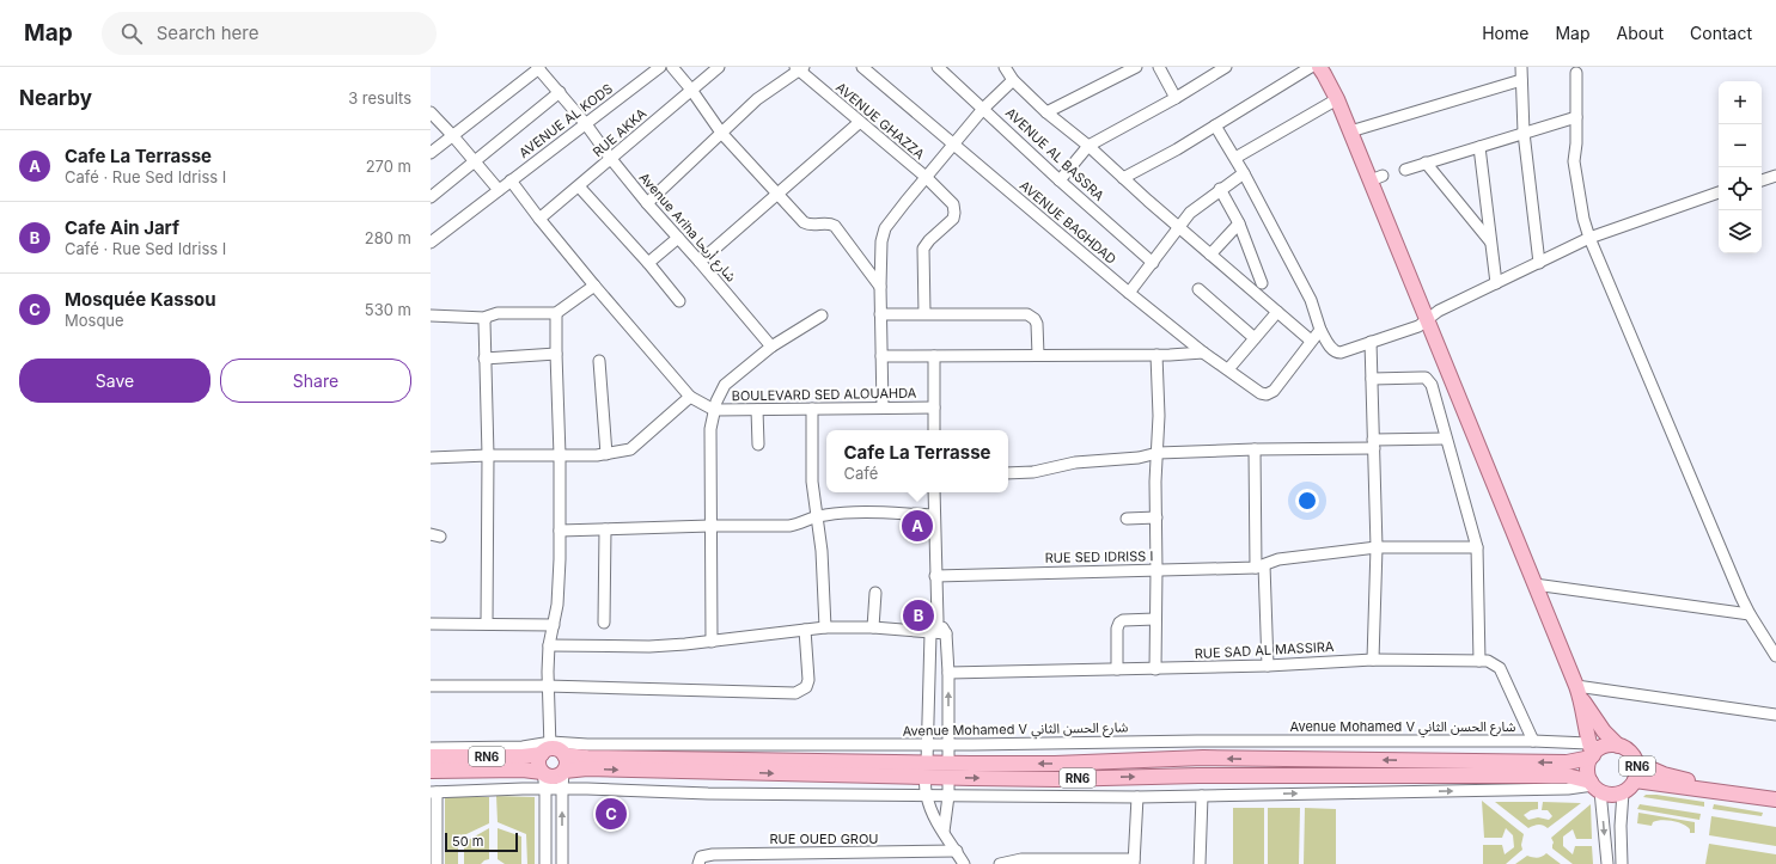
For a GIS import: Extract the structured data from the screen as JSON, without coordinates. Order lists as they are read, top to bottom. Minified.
{"streets":{"main road":["RN6"],"street":["AVENUE AL KODS","AVENUE GHAZZA","RUE AKKA","AVENUE AL BASSRA","AVENUE BAGHDAD","Avenue Ariha شارع أريحا","BOULEVARD SED ALOUAHDA","RUE SED IDRISS I","RUE SAD AL MASSIRA","Avenue Mohamed V شارع الحسن الثاني","RUE OUED GROU"]},"crossings":[["AVENUE AL KODS","Avenue Ariha شارع أريحا"],["RUE AKKA","Avenue Ariha شارع أريحا"],["Avenue Mohamed V شارع الحسن الثاني","RN6"]],"scale_bar":"50 m","page":{"header":"Map","search":"Search here","nav":["Home","Map","About","Contact"],"heading":["Nearby","3 results"],"map_buttons":["+","−"],"list":[{"mark":"A","name":"Cafe La Terrasse","note":"Café · Rue Sed Idriss I","value":"270 m"},{"mark":"B","name":"Cafe Ain Jarf","note":"Café · Rue Sed Idriss I","value":"280 m"},{"mark":"C","name":"Mosquée Kassou","note":"Mosque","value":"530 m"}],"buttons":["Save","Share"],"popup":["Cafe La Terrasse","Café"],"pins":["A","B","C"],"scale":"50 m"}}
